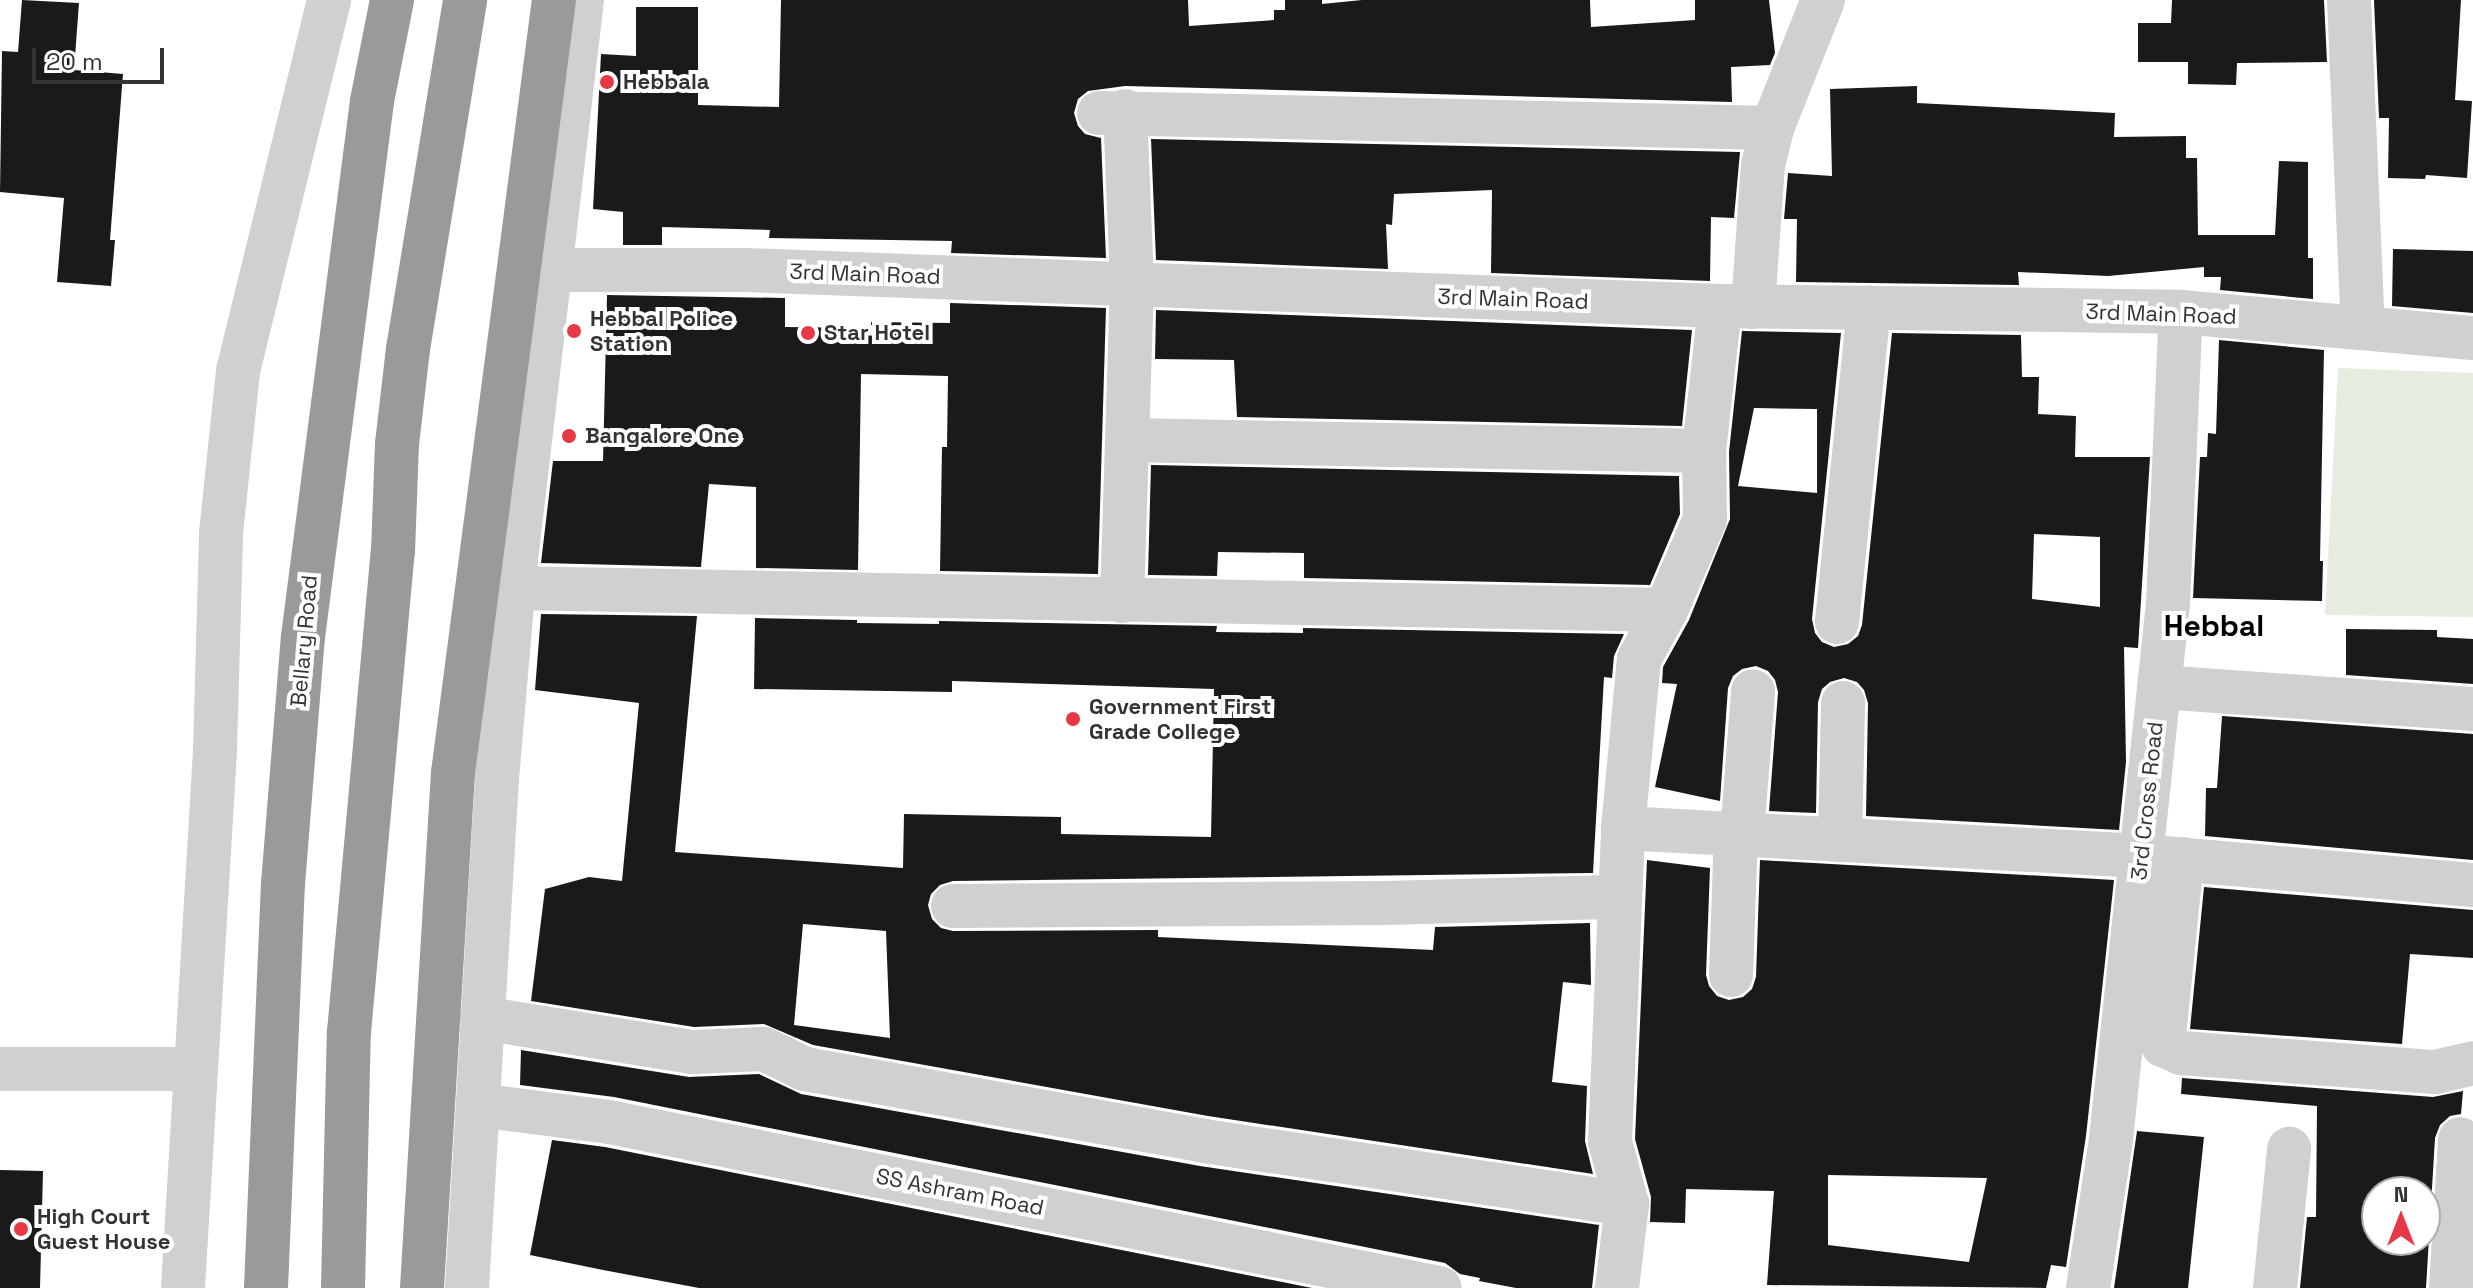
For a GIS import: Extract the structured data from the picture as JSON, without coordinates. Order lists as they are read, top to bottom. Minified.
{"streets":{"highway":["Bellary Road"],"street":["3rd Main Road","3rd Cross Road","SS Ashram Road"]},"crossings":[["3rd Main Road","3rd Cross Road"]],"districts":["Hebbal"],"places":["Hebbala","Hebbal Police Station","Star Hotel","Bangalore One","Government First Grade College","High Court Guest House"],"scale_bar":"20 m","north":"top"}
